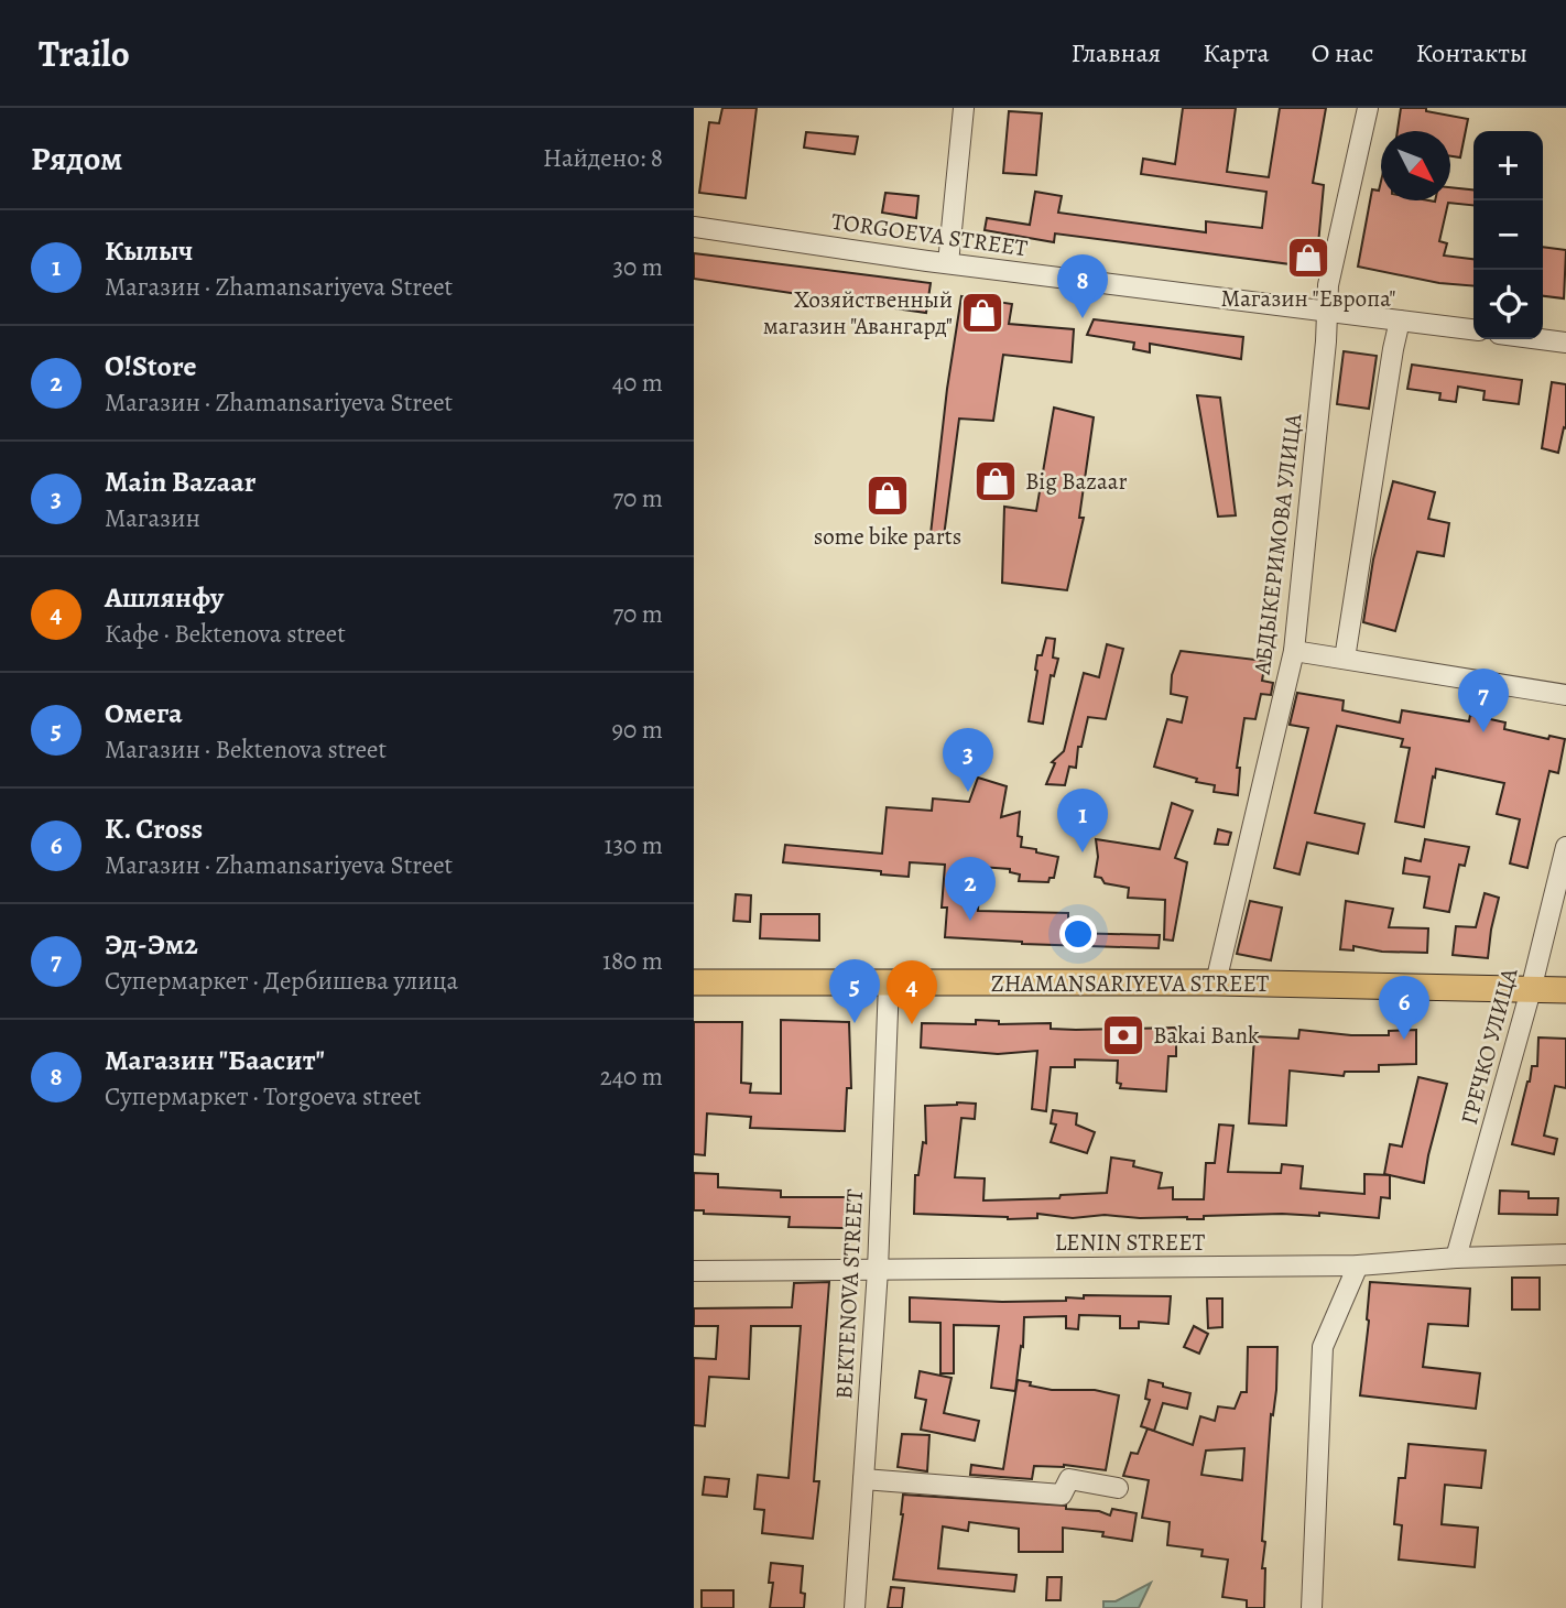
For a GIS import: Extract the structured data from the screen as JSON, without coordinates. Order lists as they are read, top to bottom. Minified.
{"streets":{"main road":["ZHAMANSARIYEVA STREET"],"street":["TORGOEVA STREET","АБДЫКЕРИМОВА УЛИЦА","ГРЕЧКО УЛИЦА","LENIN STREET","BEKTENOVA STREET"]},"crossings":[["TORGOEVA STREET","АБДЫКЕРИМОВА УЛИЦА"],["АБДЫКЕРИМОВА УЛИЦА","ZHAMANSARIYEVA STREET"],["ZHAMANSARIYEVA STREET","ГРЕЧКО УЛИЦА"],["ZHAMANSARIYEVA STREET","BEKTENOVA STREET"],["ГРЕЧКО УЛИЦА","LENIN STREET"],["LENIN STREET","BEKTENOVA STREET"]],"places":{"shop":["Магазин \"Европа\"","Хозяйственный магазин \"Авангард\"","Big Bazaar","some bike parts"],"bank":["Bakai Bank"]},"north":"bottom right","page":{"header":"Trailo","nav":["Главная","Карта","О нас","Контакты"],"heading":["Рядом","Найдено: 8"],"map_buttons":["+","−"],"list":[{"mark":"1","name":"Кылыч","note":"Магазин · Zhamansariyeva Street","value":"30 m"},{"mark":"2","name":"O!Store","note":"Магазин · Zhamansariyeva Street","value":"40 m"},{"mark":"3","name":"Main Bazaar","note":"Магазин","value":"70 m"},{"mark":"4","name":"Ашлянфу","note":"Кафе · Bektenova street","value":"70 m"},{"mark":"5","name":"Омега","note":"Магазин · Bektenova street","value":"90 m"},{"mark":"6","name":"K. Cross","note":"Магазин · Zhamansariyeva Street","value":"130 m"},{"mark":"7","name":"Эд-Эм2","note":"Супермаркет · Дербишева улица","value":"180 m"},{"mark":"8","name":"Магазин \"Баасит\"","note":"Супермаркет · Torgoeva street","value":"240 m"}],"pins":["8","7","3","1","2","5","4","6"]}}
